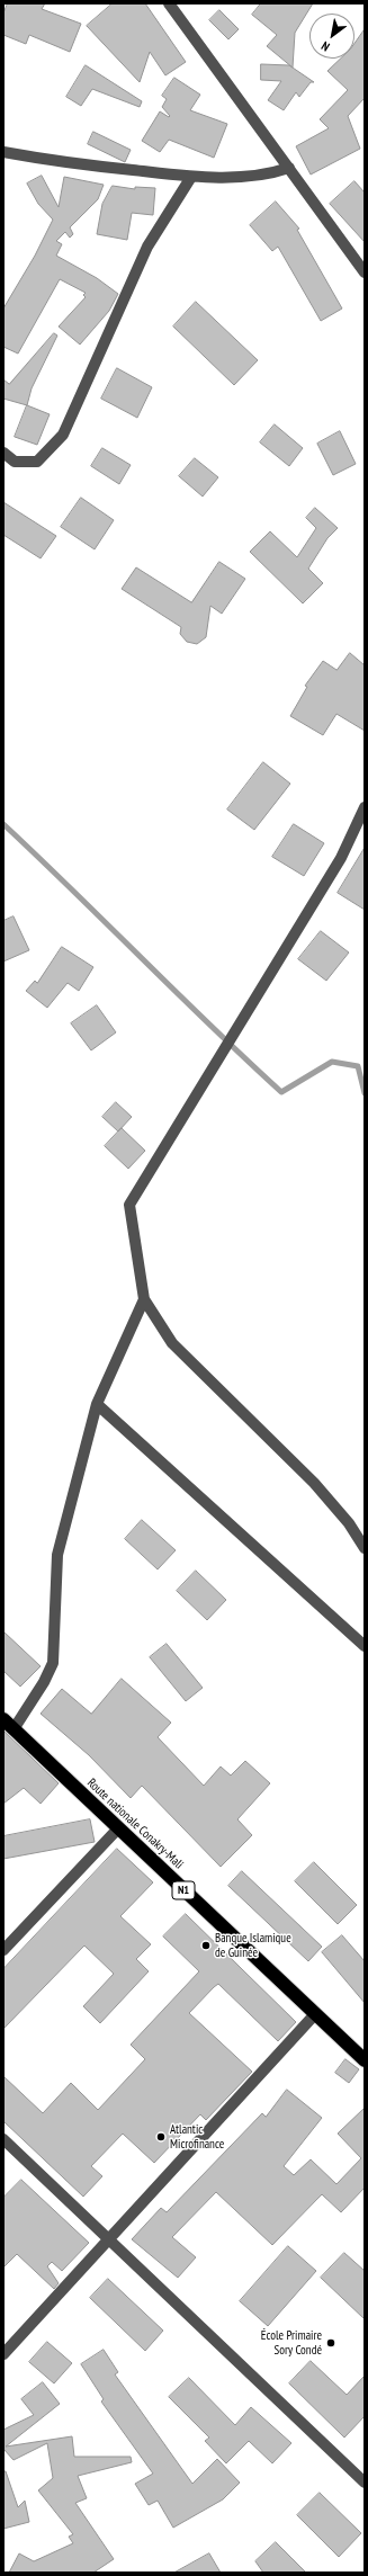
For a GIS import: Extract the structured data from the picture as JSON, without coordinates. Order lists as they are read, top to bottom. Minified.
{"streets":{"highway":["Route nationale Conakry-Mali","N1"]},"places":["Banque Islamique de Guinée","Atlantic Microfinance","École Primaire Sory Condé"],"north":"bottom left"}
